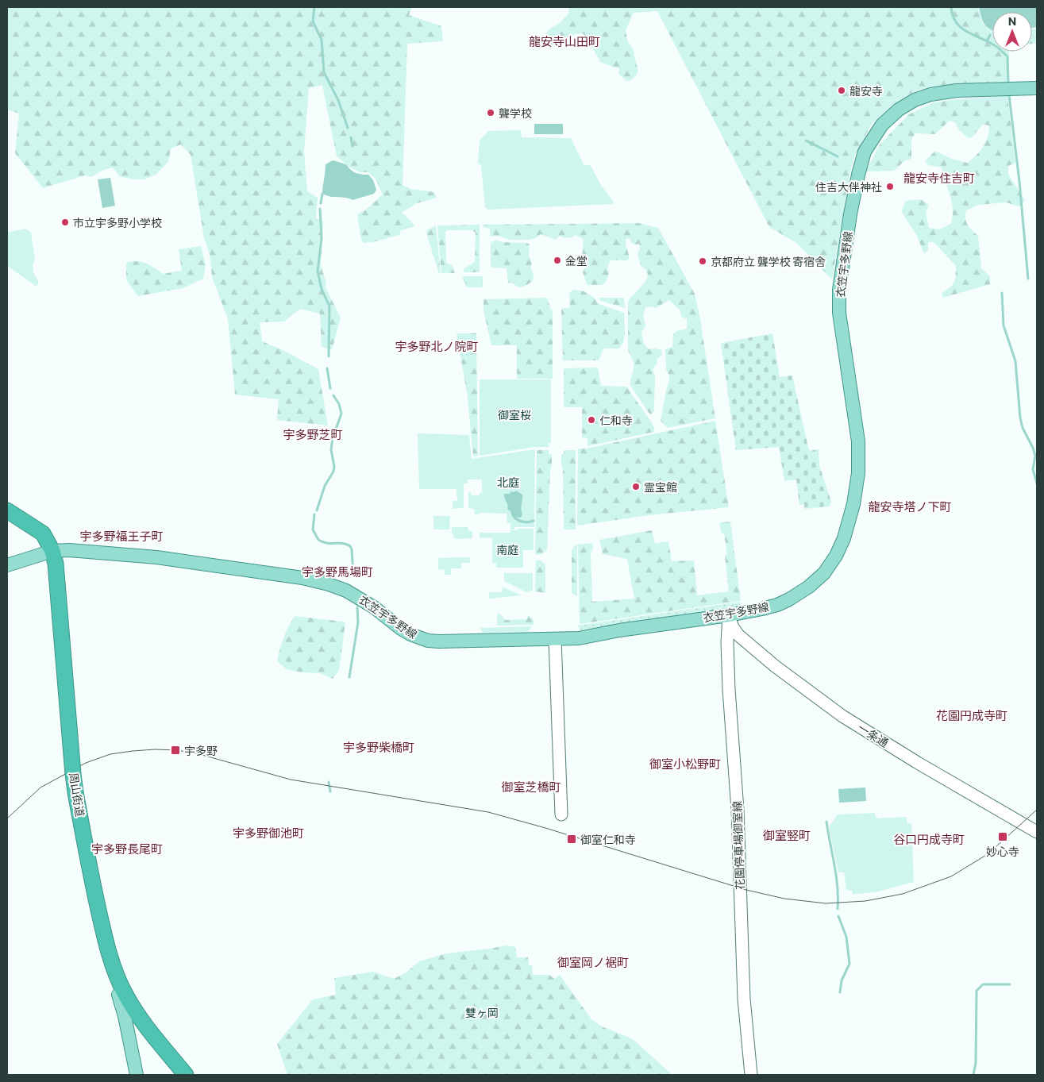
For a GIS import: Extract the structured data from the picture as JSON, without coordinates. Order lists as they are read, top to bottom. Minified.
{"streets":{"highway":["周山街道"],"main road":["衣笠宇多野線","一条通","花園停車場御室線"]},"crossings":[["衣笠宇多野線","一条通"],["衣笠宇多野線","周山街道"],["衣笠宇多野線","花園停車場御室線"],["一条通","花園停車場御室線"]],"districts":["龍安寺山田町","龍安寺住吉町","宇多野北ノ院町","宇多野芝町","龍安寺塔ノ下町","宇多野福王子町","宇多野馬場町","花園円成寺町","宇多野柴橋町","御室小松野町","御室芝橋町","宇多野御池町","御室竪町","谷口円成寺町","宇多野長尾町","御室岡ノ裾町"],"parks":["御室桜","北庭","南庭","雙ヶ岡"],"places":{"other":["龍安寺","聾学校","住吉大伴神社","市立宇多野小学校","金堂","京都府立 聾学校 寄宿舎","仁和寺","霊宝館"],"transit":["宇多野","妙心寺","御室仁和寺"]},"north":"top"}
